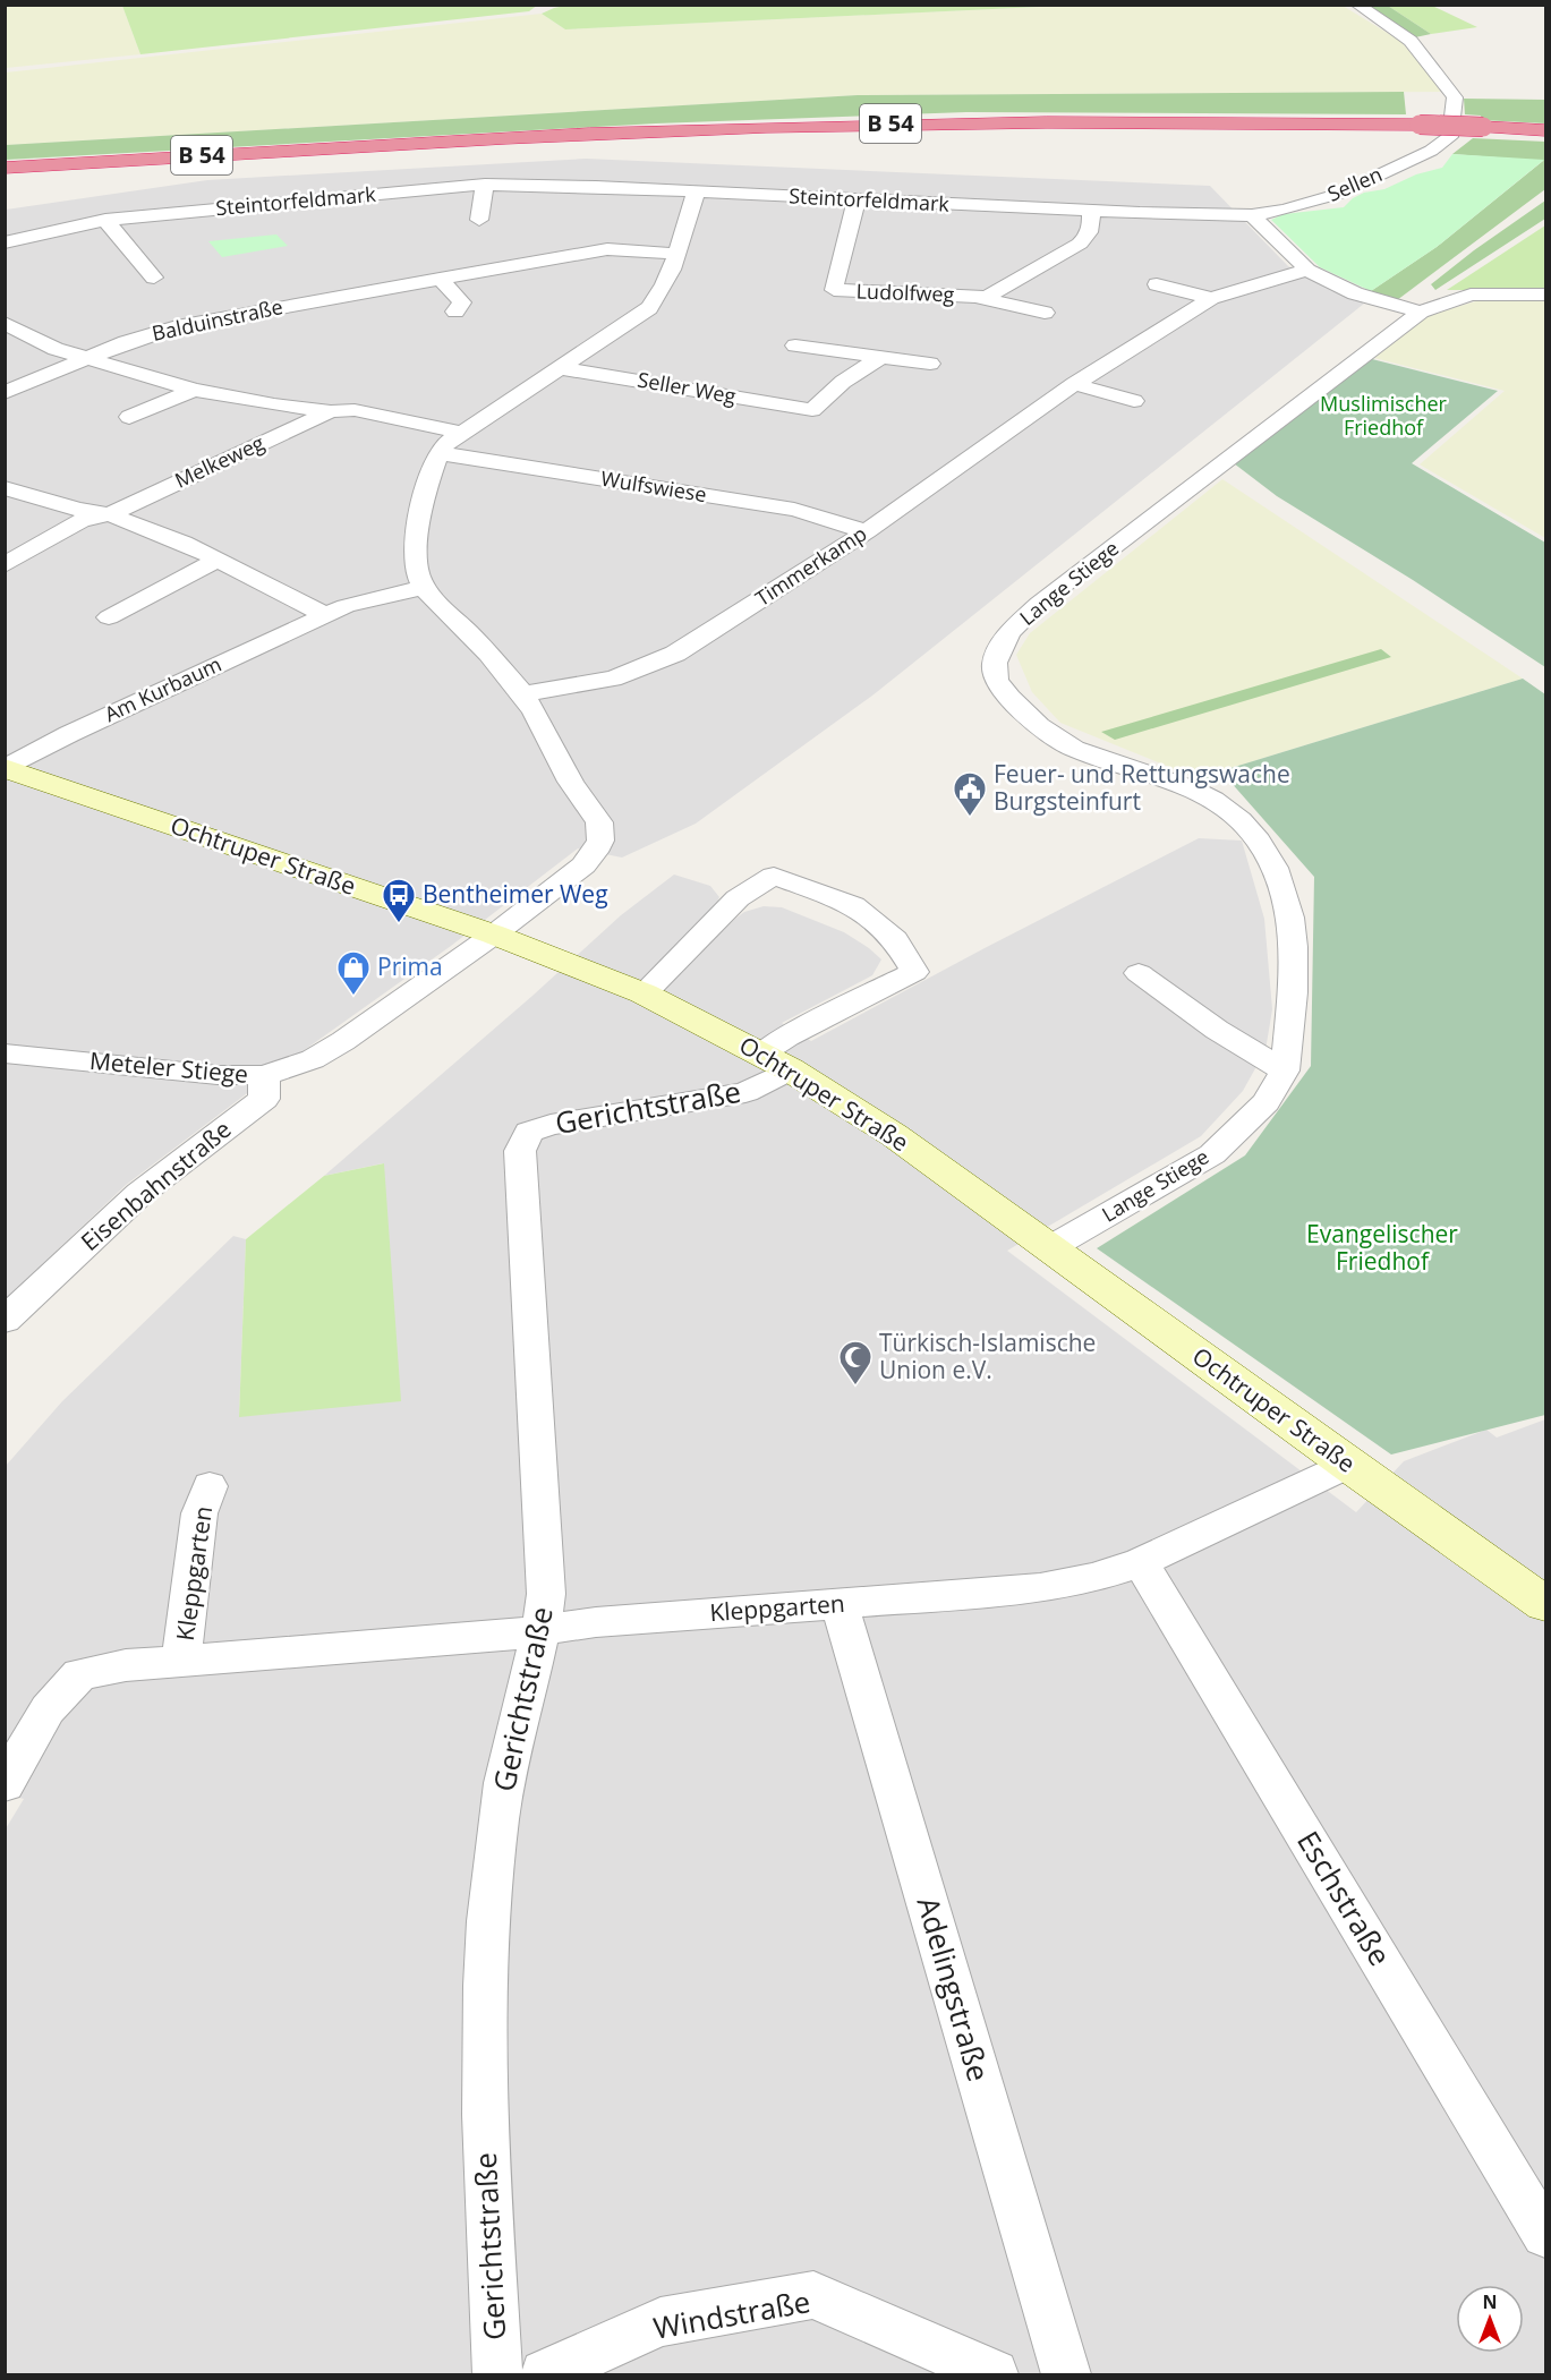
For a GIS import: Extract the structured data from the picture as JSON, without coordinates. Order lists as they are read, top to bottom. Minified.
{"streets":{"highway":["B 54"],"main road":["Ochtruper Straße"],"street":["Sellen","Steintorfeldmark","Ludolfweg","Balduinstraße","Seller Weg","Melkeweg","Wulfswiese","Timmerkamp","Lange Stiege","Am Kurbaum","Meteler Stiege","Gerichtstraße","Eisenbahnstraße","Kleppgarten","Eschstraße","Adelingstraße","Windstraße"]},"crossings":[["Sellen","Steintorfeldmark"],["Steintorfeldmark","Ludolfweg"],["Wulfswiese","Timmerkamp"],["Lange Stiege","Ochtruper Straße"],["Am Kurbaum","Ochtruper Straße"],["Ochtruper Straße","Meteler Stiege"],["Ochtruper Straße","Gerichtstraße"],["Ochtruper Straße","Kleppgarten"],["Meteler Stiege","Eisenbahnstraße"],["Gerichtstraße","Kleppgarten"],["Kleppgarten","Eschstraße"],["Kleppgarten","Adelingstraße"]],"parks":["Muslimischer Friedhof","Evangelischer Friedhof"],"places":{"public building":["Feuer- und Rettungswache Burgsteinfurt"],"bus stop":["Bentheimer Weg"],"shop":["Prima"],"mosque":["Türkisch-Islamische Union e.V."]},"north":"top"}
